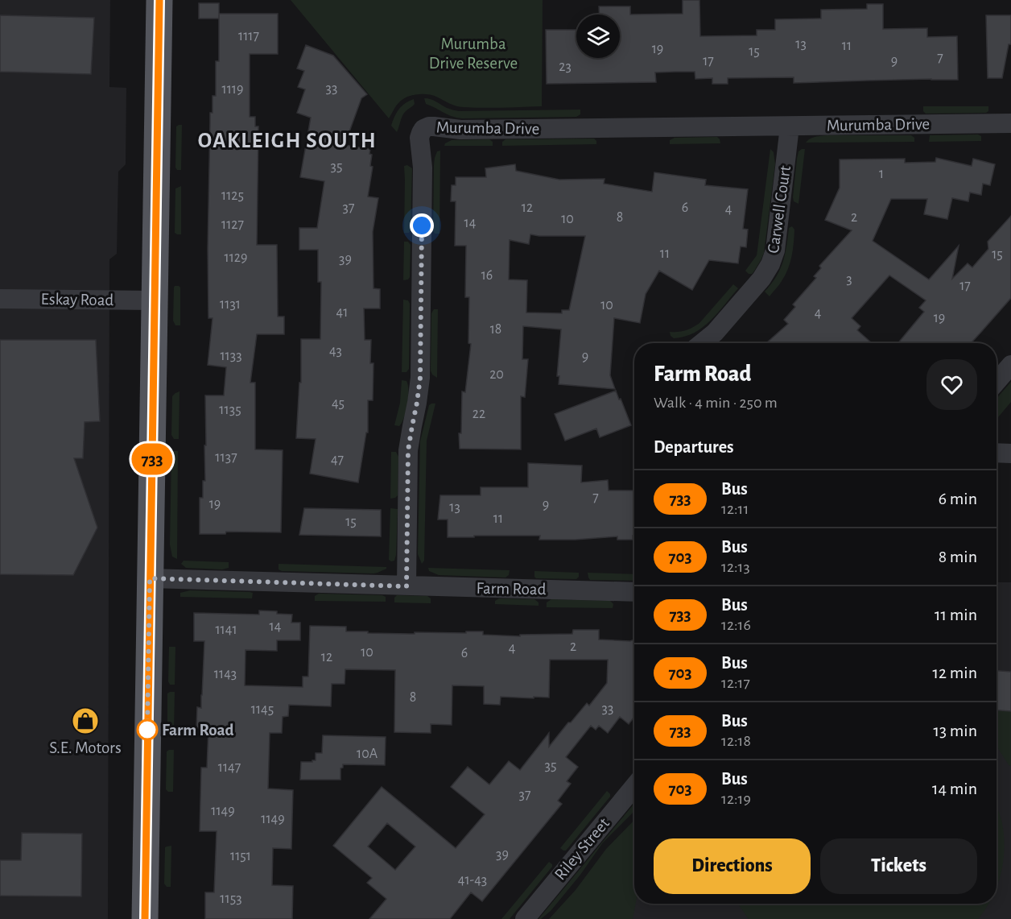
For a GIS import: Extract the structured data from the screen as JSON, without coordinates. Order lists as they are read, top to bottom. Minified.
{"streets":{"street":["Murumba Drive","Carwell Court","Eskay Road","Farm Road","Riley Street"]},"crossings":[["Murumba Drive","Carwell Court"],["Murumba Drive","Farm Road"]],"districts":["OAKLEIGH SOUTH"],"parks":["Murumba Drive Reserve"],"places":{"shop":["S.E. Motors"],"other":["Farm Road"]},"lines":["bus line 733"],"house_numbers":["1117","13","11","19","15","7","17","9","23","33","1119","35","1","1125","37","12","6","4","8","2","10","14","1127","11","15","1129","39","16","3","17","1131","10","41","4","19","18","43","1133","9","20","45","1135","22","1137","47","7","19","9","13","11","15","14","1141","2","4","10","6","12","1143","8","33","1145","10A","35","1147","37","1149","1149","39","1151","41-43","1153"],"page":{"on_map":"733","heading":[["Farm Road","Walk · 4 min · 250 m"],"Departures"],"list":[{"mark":"733","name":"Bus","note":"12:11","value":"6 min"},{"mark":"703","name":"Bus","note":"12:13","value":"8 min"},{"mark":"733","name":"Bus","note":"12:16","value":"11 min"},{"mark":"703","name":"Bus","note":"12:17","value":"12 min"},{"mark":"733","name":"Bus","note":"12:18","value":"13 min"},{"mark":"703","name":"Bus","note":"12:19","value":"14 min"}],"buttons":["Directions","Tickets"]}}
